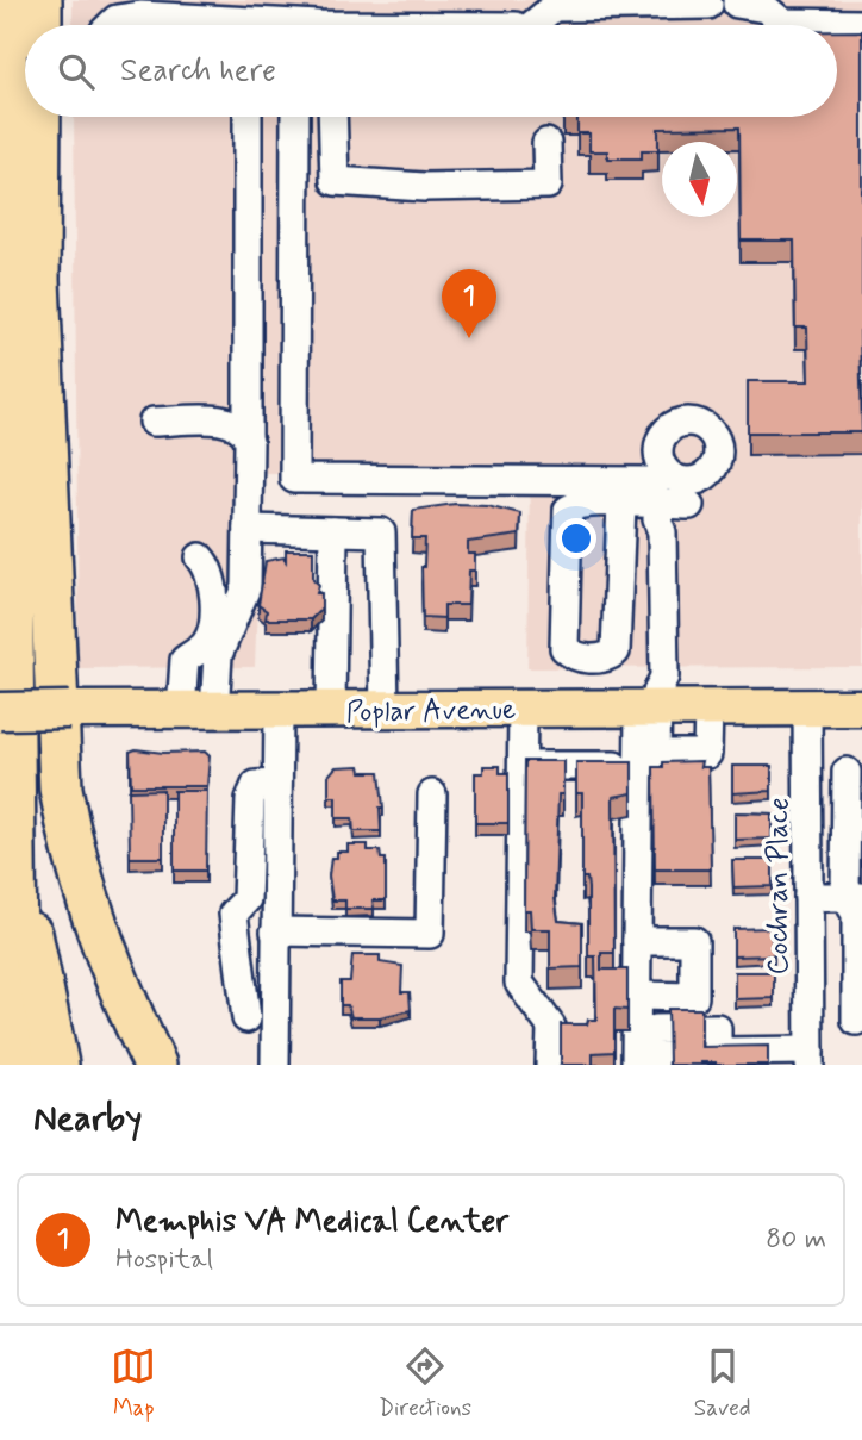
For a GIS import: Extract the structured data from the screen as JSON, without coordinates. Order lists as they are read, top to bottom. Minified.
{"streets":{"main road":["Poplar Avenue"],"street":["Cochran Place"]},"crossings":[["Poplar Avenue","Cochran Place"]],"north":"bottom","page":{"search":"Search here","pins":"1","heading":"Nearby","list":[{"mark":"1","name":"Memphis VA Medical Center","note":"Hospital","value":"80 m"}],"nav":["Map","Directions","Saved"]}}
